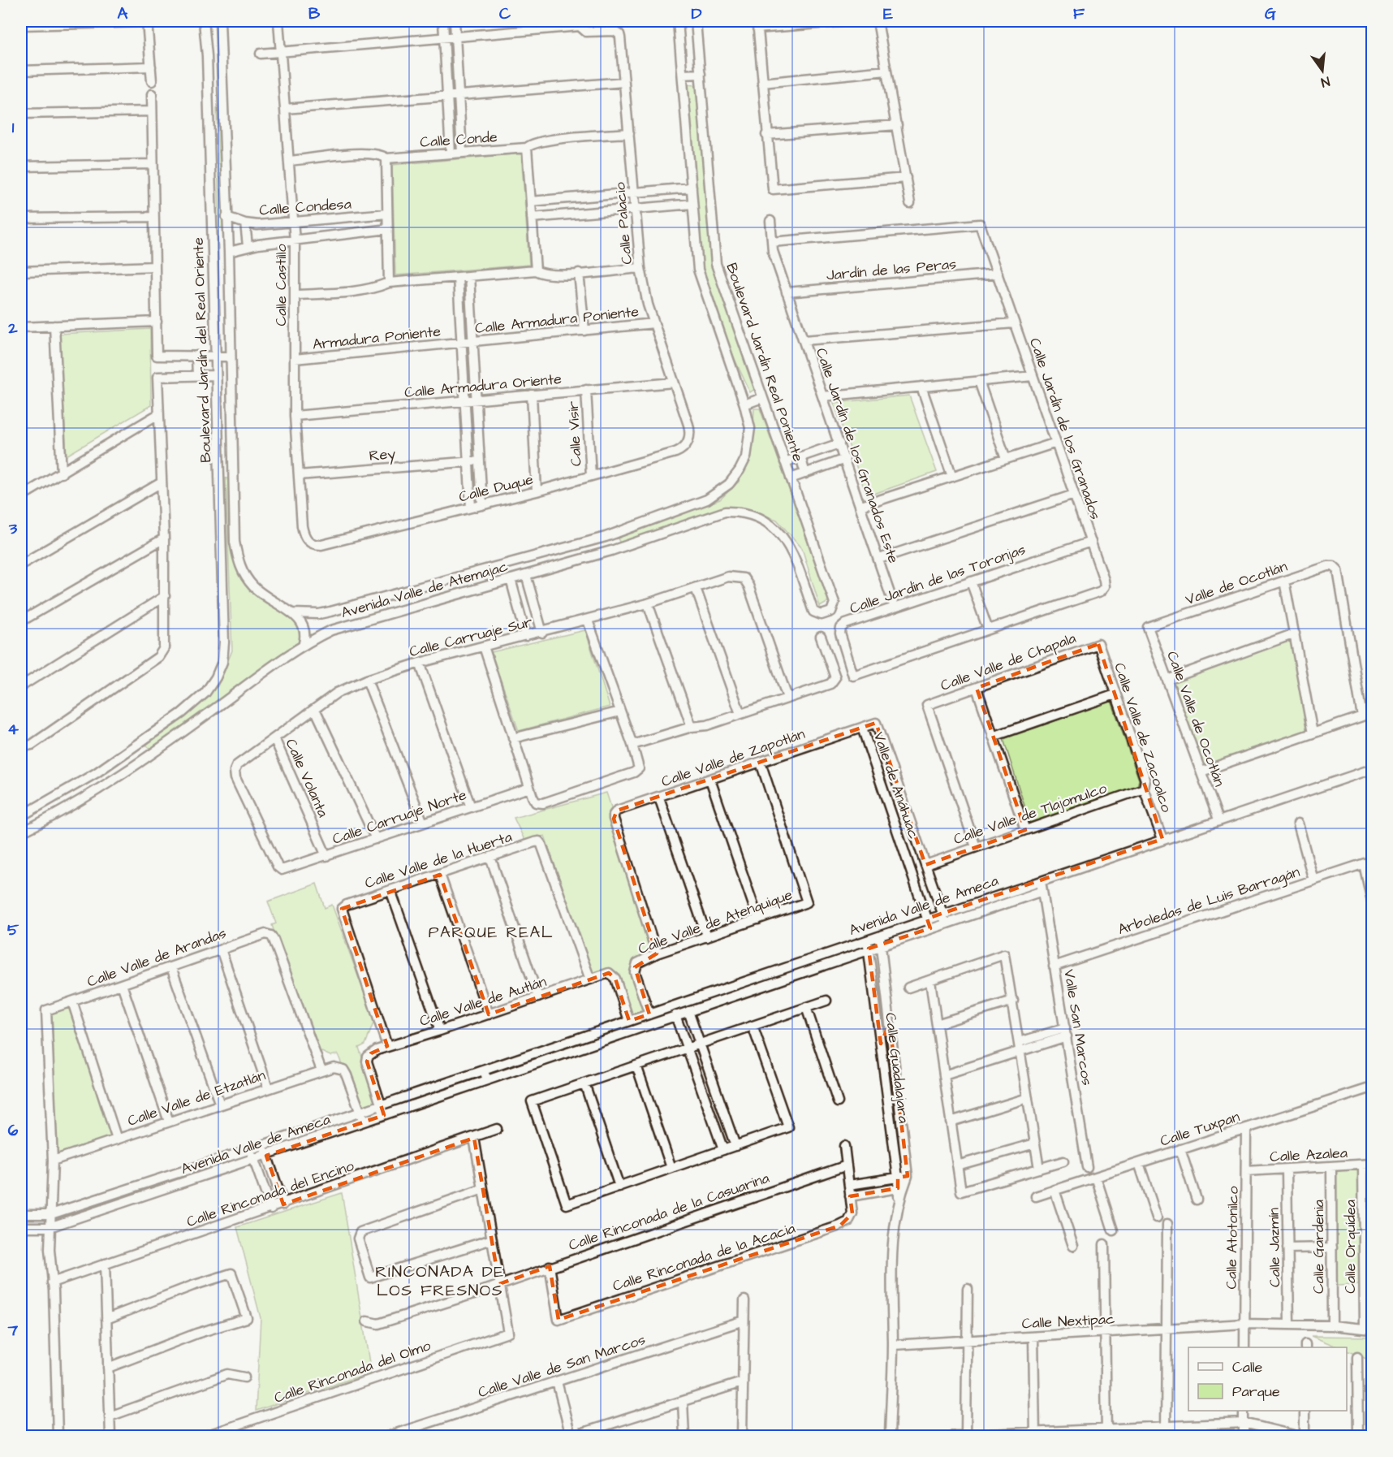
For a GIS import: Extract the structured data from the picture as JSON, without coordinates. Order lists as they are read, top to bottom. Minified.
{"streets":{"street":["Calle Conde","Calle Condesa","Calle Palacio","Jardín de las Peras","Calle Castillo","Calle Armadura Poniente","Armadura Poniente","Boulevard Jardín del Real Oriente","Boulevard Jardín Real Poniente","Calle Armadura Oriente","Calle Jardín de los Granados","Calle Visir","Rey","Calle Jardín de los Granados Este","Calle Duque","Calle Jardín de las Toronjas","Valle de Ocotlán","Avenida Valle de Atemajac","Calle Carruaje Sur","Calle Valle de Chapala","Calle Valle de Ocotlán","Calle Valle de Zacoalco","Calle Valle de Zapotlán","Calle Volanta","Valle de Anáhuac","Calle Valle de Tlajomulco","Calle Carruaje Norte","Calle Valle de la Huerta","Arboledas de Luis Barragán","Avenida Valle de Ameca","Calle Valle de Atenquique","Calle Valle de Arandas","Calle Valle de Autlán","Valle San Marcos","Calle Guadalajara","Calle Valle de Etzatlán","Calle Tuxpan","Calle Azalea","Calle Rinconada del Encino","Calle Rinconada de la Casuarina","Calle Atotonilco","Calle Gardenia","Calle Orquídea","Calle Jazmín","Calle Rinconada de la Acacia","Calle Nextipac","Calle Valle de San Marcos","Calle Rinconada del Olmo"]},"crossings":[["Calle Conde","Calle Palacio"],["Calle Conde","Calle Castillo"],["Calle Condesa","Calle Castillo"],["Calle Condesa","Boulevard Jardín del Real Oriente"],["Calle Palacio","Calle Armadura Poniente"],["Calle Palacio","Calle Armadura Oriente"],["Calle Palacio","Calle Duque"],["Jardín de las Peras","Calle Jardín de los Granados"],["Jardín de las Peras","Calle Jardín de los Granados Este"],["Calle Castillo","Armadura Poniente"],["Calle Castillo","Calle Armadura Oriente"],["Calle Castillo","Rey"],["Calle Castillo","Calle Duque"],["Calle Armadura Poniente","Armadura Poniente"],["Boulevard Jardín del Real Oriente","Avenida Valle de Atemajac"],["Boulevard Jardín Real Poniente","Avenida Valle de Atemajac"],["Calle Armadura Oriente","Calle Visir"],["Calle Jardín de los Granados","Calle Jardín de los Granados Este"],["Calle Jardín de los Granados","Calle Jardín de las Toronjas"],["Calle Visir","Calle Duque"],["Calle Jardín de los Granados Este","Calle Jardín de las Toronjas"],["Valle de Ocotlán","Calle Valle de Ocotlán"],["Calle Carruaje Sur","Calle Volanta"],["Calle Carruaje Sur","Calle Carruaje Norte"],["Calle Valle de Chapala","Calle Valle de Zacoalco"],["Calle Valle de Chapala","Calle Valle de Tlajomulco"],["Calle Valle de Ocotlán","Avenida Valle de Ameca"],["Calle Valle de Zacoalco","Calle Valle de Tlajomulco"],["Calle Valle de Zacoalco","Avenida Valle de Ameca"],["Calle Valle de Zapotlán","Valle de Anáhuac"],["Calle Valle de Zapotlán","Calle Valle de Atenquique"],["Calle Volanta","Calle Carruaje Norte"],["Valle de Anáhuac","Calle Valle de Tlajomulco"],["Valle de Anáhuac","Avenida Valle de Ameca"],["Calle Valle de la Huerta","Calle Valle de Autlán"],["Arboledas de Luis Barragán","Valle San Marcos"],["Avenida Valle de Ameca","Calle Valle de Atenquique"],["Avenida Valle de Ameca","Calle Valle de Autlán"],["Avenida Valle de Ameca","Valle San Marcos"],["Avenida Valle de Ameca","Calle Guadalajara"],["Avenida Valle de Ameca","Calle Valle de Etzatlán"],["Calle Valle de Arandas","Calle Valle de Etzatlán"],["Calle Guadalajara","Calle Nextipac"],["Calle Tuxpan","Calle Atotonilco"],["Calle Azalea","Calle Atotonilco"],["Calle Azalea","Calle Gardenia"],["Calle Azalea","Calle Orquídea"],["Calle Azalea","Calle Jazmín"],["Calle Rinconada de la Casuarina","Calle Rinconada de la Acacia"],["Calle Rinconada de la Casuarina","Calle Rinconada del Olmo"],["Calle Atotonilco","Calle Nextipac"],["Calle Gardenia","Calle Nextipac"],["Calle Orquídea","Calle Nextipac"],["Calle Jazmín","Calle Nextipac"]],"districts":["PARQUE REAL","RINCONADA DE LOS FRESNOS"],"legend":["Calle","Parque"],"north":"bottom","grid":{"columns":["A","B","C","D","E","F","G"],"rows":["1","2","3","4","5","6","7"]}}
